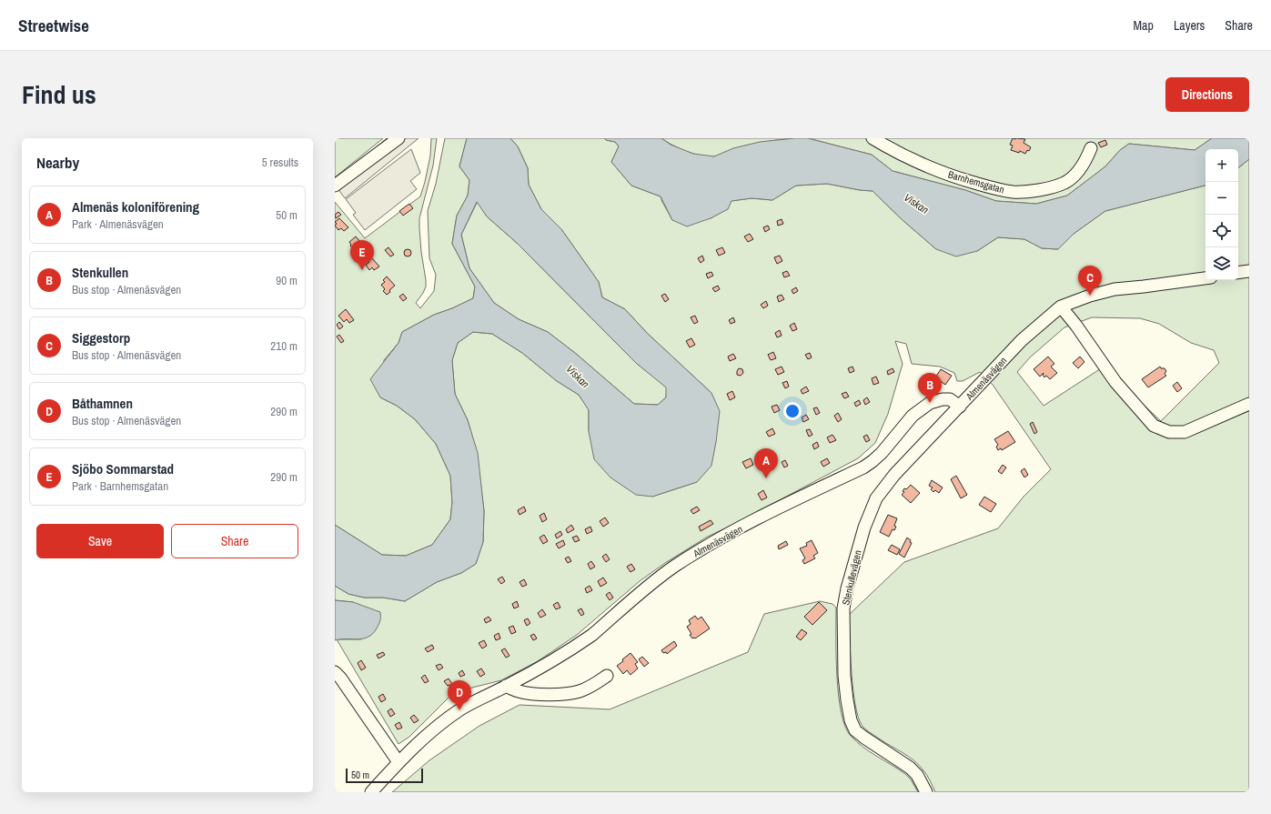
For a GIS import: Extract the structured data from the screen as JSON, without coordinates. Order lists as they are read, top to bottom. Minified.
{"streets":{"street":["Barnhemsgatan","Almenäsvägen","Stenkullevägen"]},"crossings":[["Almenäsvägen","Stenkullevägen"]],"water":["Viskan"],"scale_bar":"50 m","page":{"header":"Streetwise","nav":["Map","Layers","Share"],"title":"Find us","buttons":["Directions",["Save","Share"]],"heading":["Nearby","5 results"],"map_buttons":["+","−"],"list":[{"mark":"A","name":"Almenäs koloniförening","note":"Park · Almenäsvägen","value":"50 m"},{"mark":"B","name":"Stenkullen","note":"Bus stop · Almenäsvägen","value":"90 m"},{"mark":"C","name":"Siggestorp","note":"Bus stop · Almenäsvägen","value":"210 m"},{"mark":"D","name":"Båthamnen","note":"Bus stop · Almenäsvägen","value":"290 m"},{"mark":"E","name":"Sjöbo Sommarstad","note":"Park · Barnhemsgatan","value":"290 m"}],"pins":["E","C","B","A","D"],"scale":"50 m"}}
